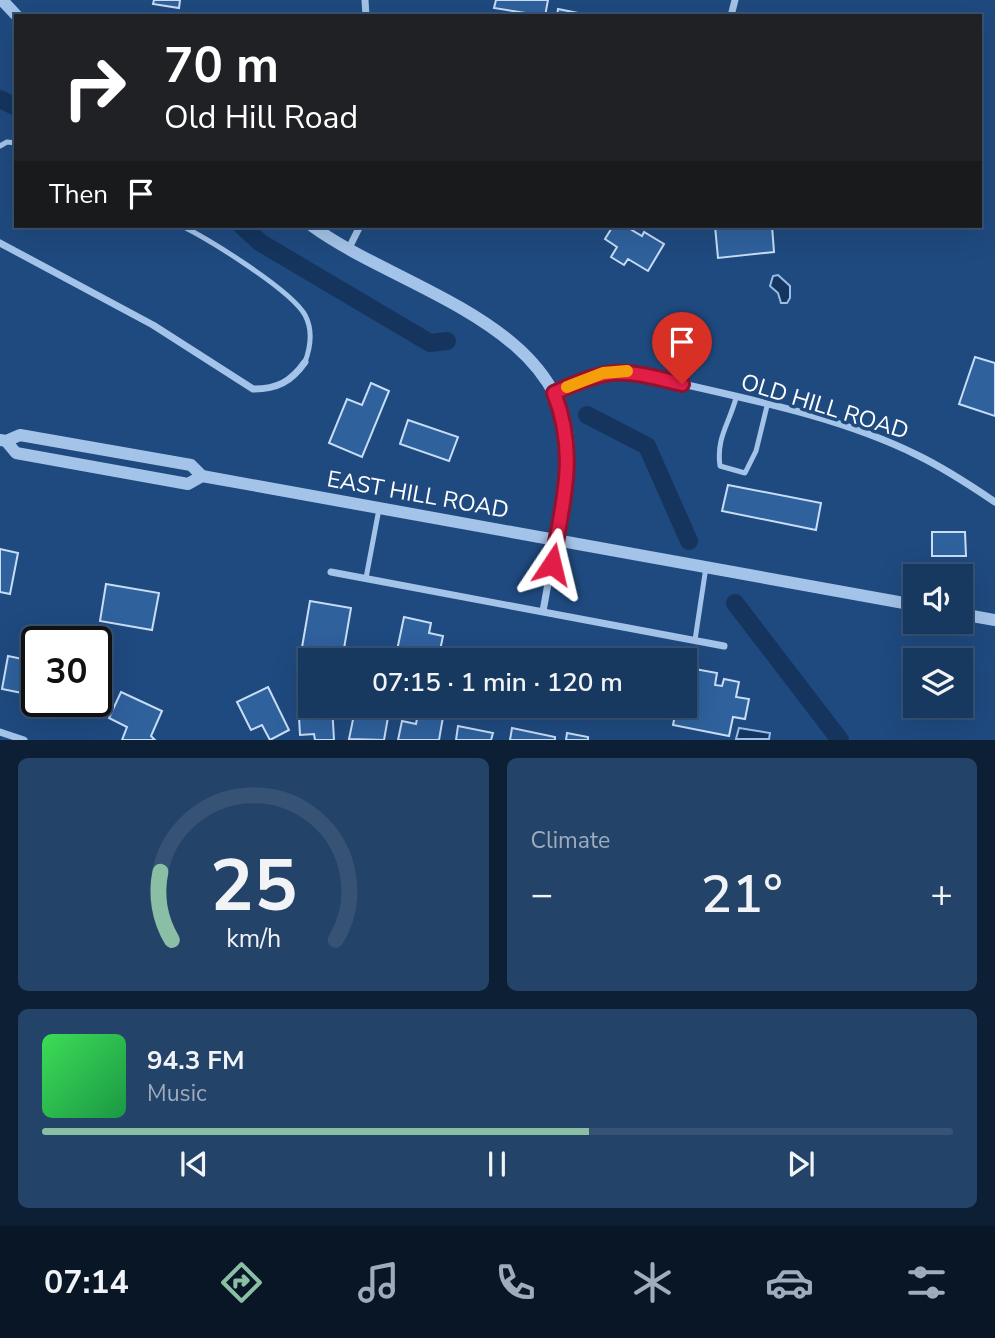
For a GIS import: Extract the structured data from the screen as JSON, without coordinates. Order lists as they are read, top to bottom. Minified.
{"streets":{"street":["OLD HILL ROAD","EAST HILL ROAD"]},"page":{"turn":["70 m","Old Hill Road"],"then":"Then","limit":"30","trip":"07:15 · 1 min · 120 m","tile":"Climate","heat":["−","21°","+"],"song":["94.3 FM","Music"],"tabs":"07:14","gauge":["25","km/h"]}}
